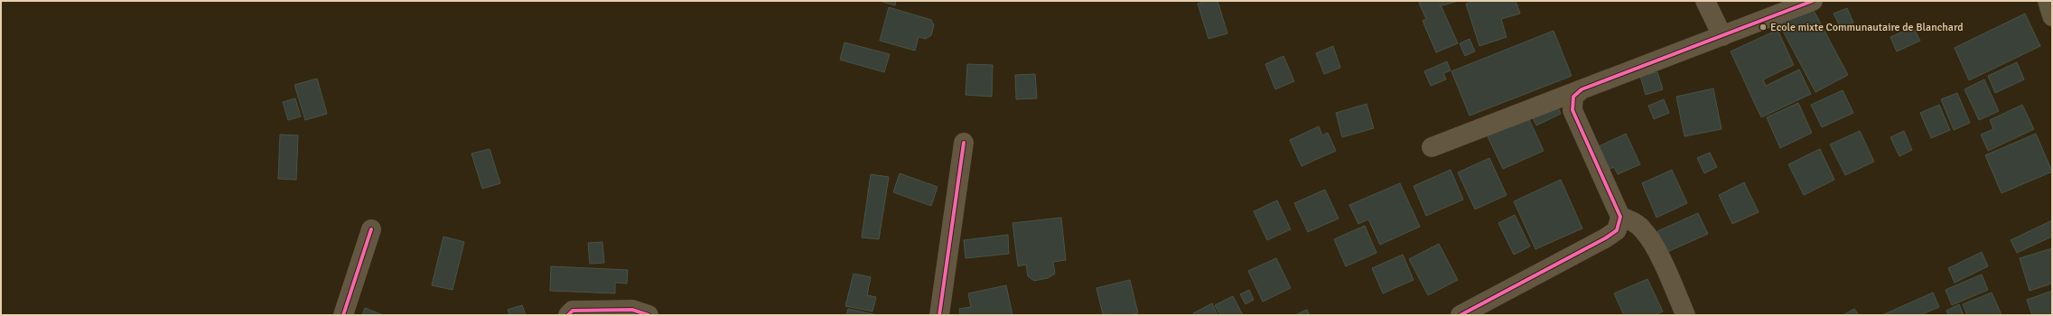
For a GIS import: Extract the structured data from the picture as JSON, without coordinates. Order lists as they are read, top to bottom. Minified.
{"places":["Ecole mixte Communautaire de Blanchard"]}
